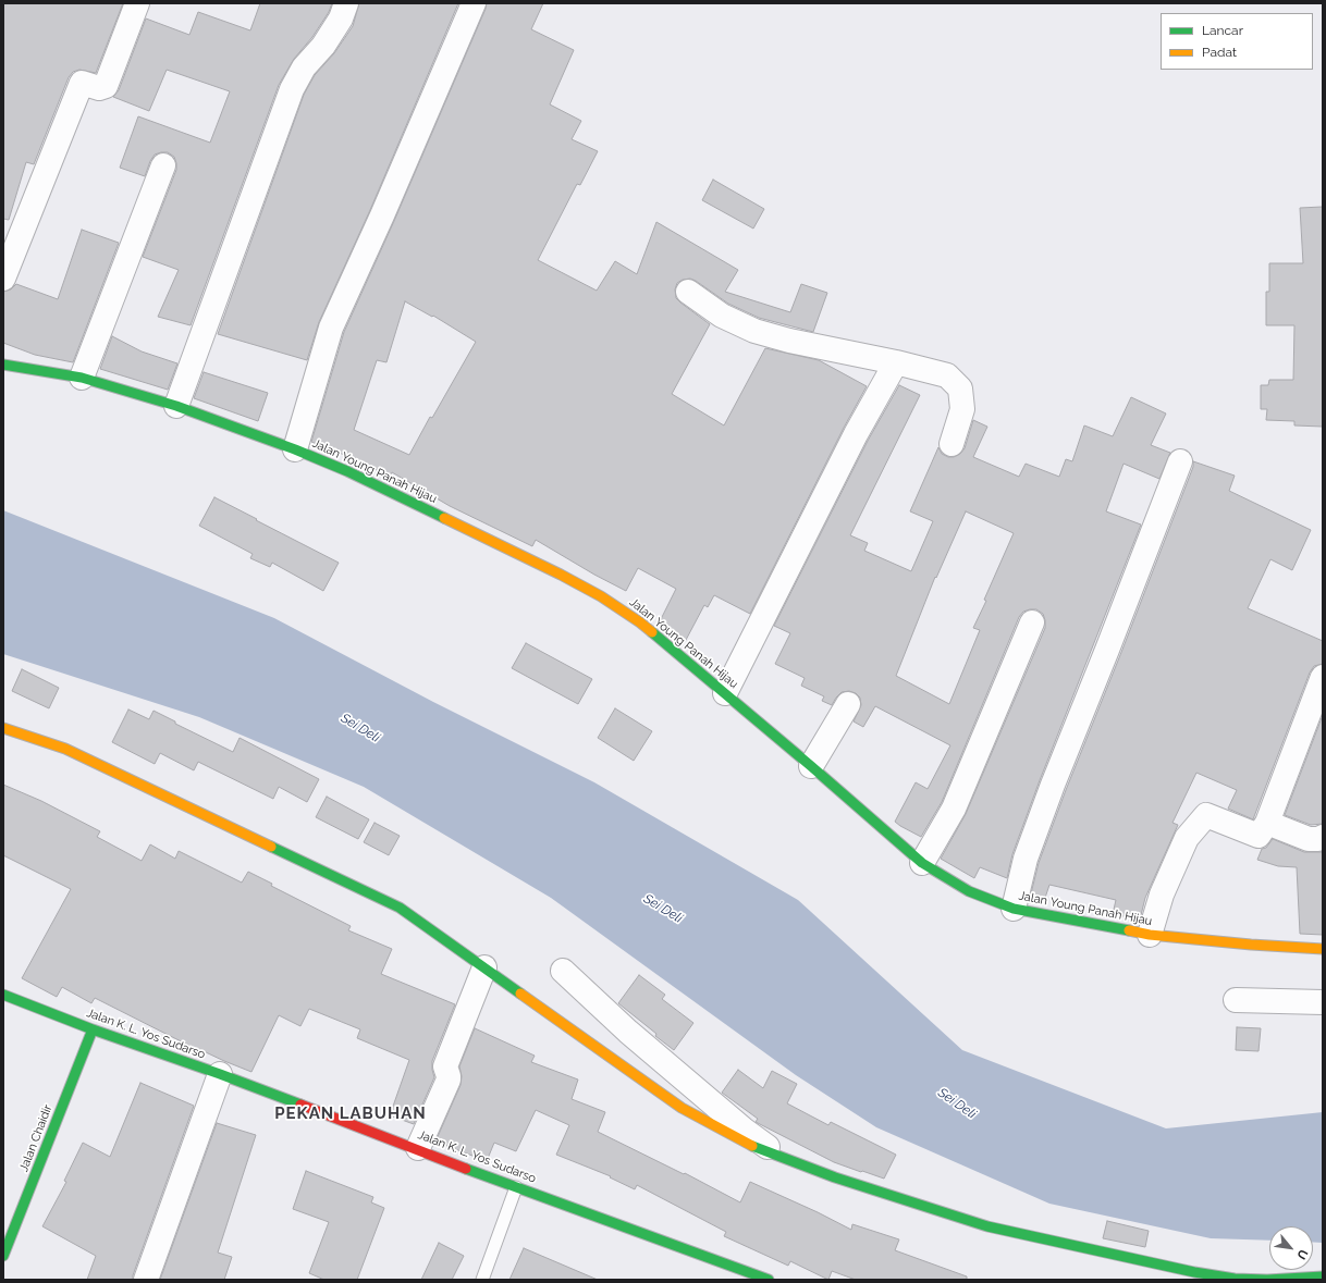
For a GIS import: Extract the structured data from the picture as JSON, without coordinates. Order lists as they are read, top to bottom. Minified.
{"streets":{"main road":["Jalan Young Panah Hijau","Jalan K. L. Yos Sudarso","Jalan Chaidir"]},"crossings":[["Jalan K. L. Yos Sudarso","Jalan Chaidir"]],"districts":["PEKAN LABUHAN"],"water":["Sei Deli"],"legend":["Lancar","Padat"],"north":"bottom right"}
